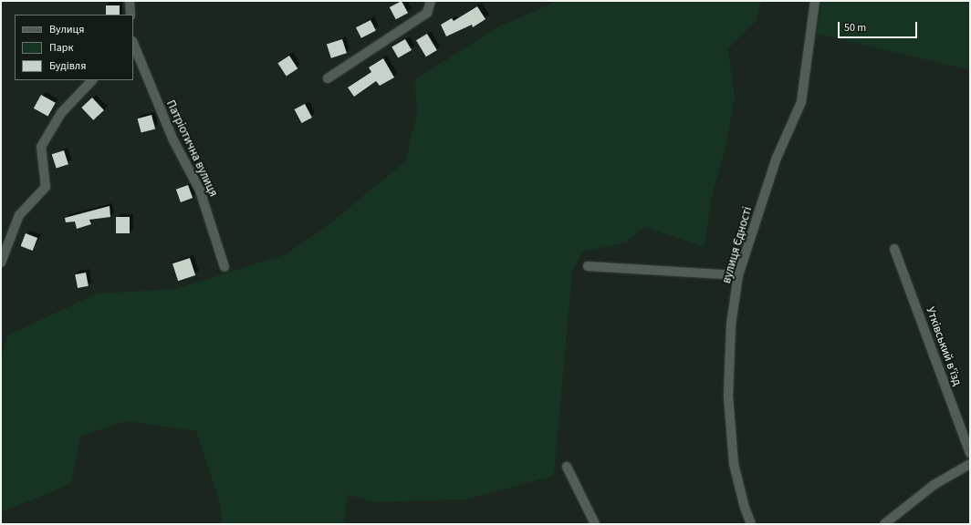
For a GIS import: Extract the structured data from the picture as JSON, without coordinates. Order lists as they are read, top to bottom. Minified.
{"streets":{"street":["Патріотична вулиця","вулиця Єдності","Утківський в'їзд"]},"legend":["Вулиця","Парк","Будівля"],"scale_bar":"50 m"}
